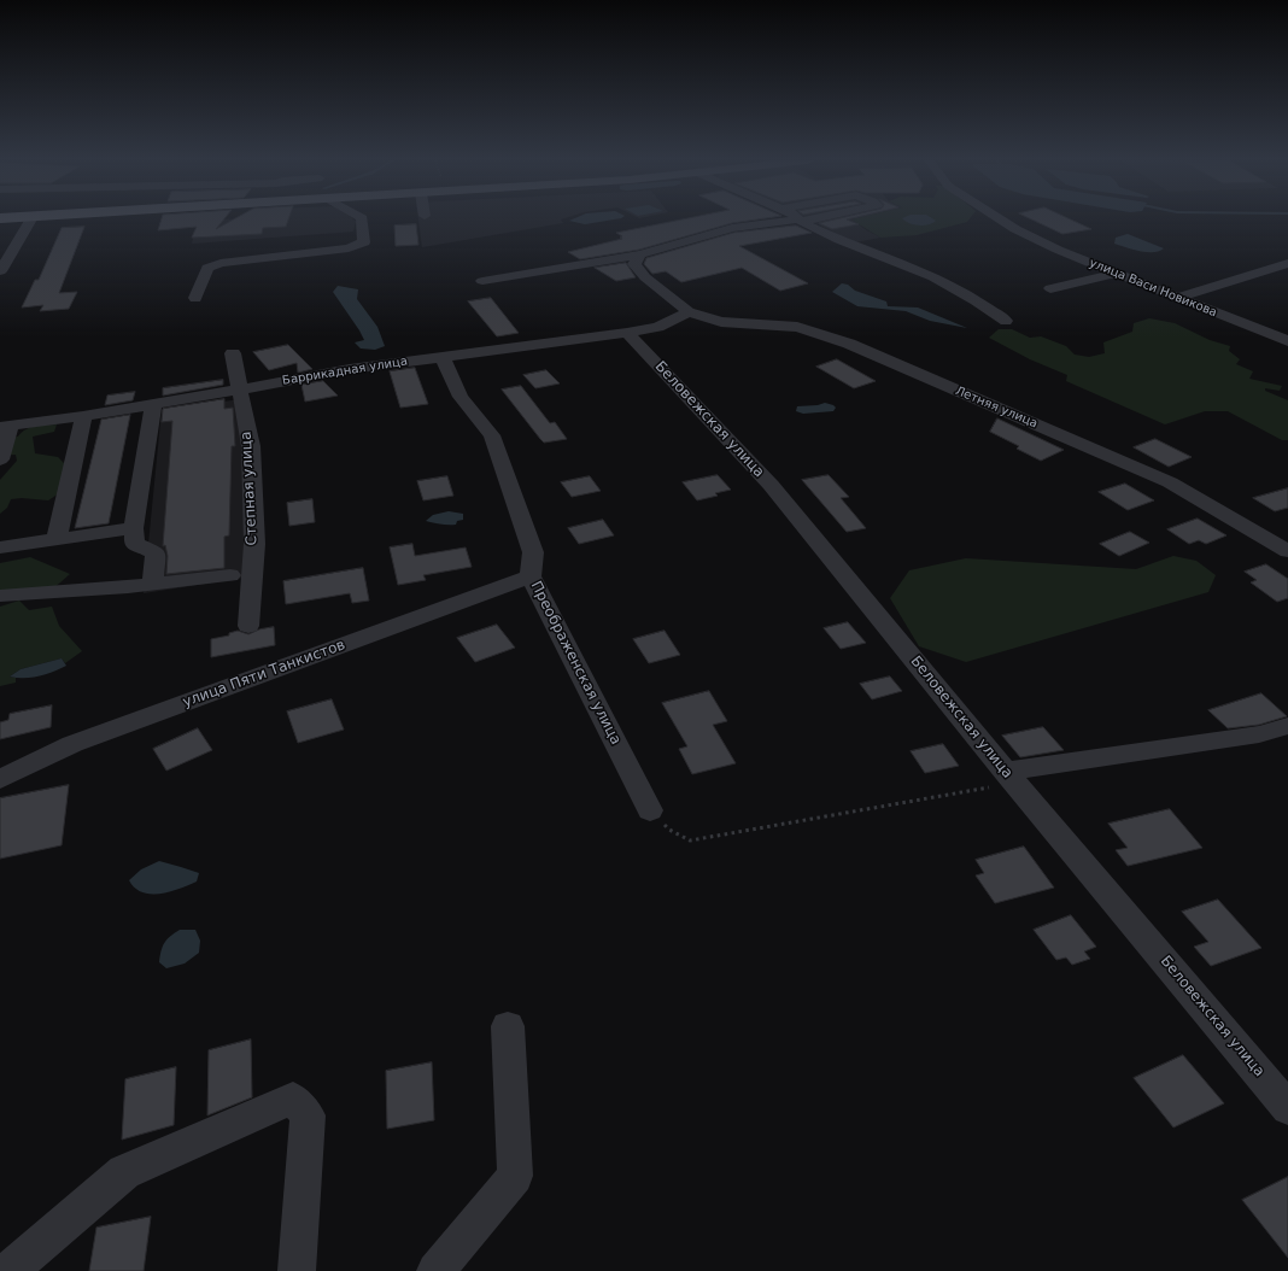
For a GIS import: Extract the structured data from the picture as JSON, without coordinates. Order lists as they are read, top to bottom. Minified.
{"streets":{"street":["улица Васи Новикова","Баррикадная улица","Летняя улица","Беловежская улица","Степная улица","Преображенская улица","улица Пяти Танкистов"]},"crossings":[["Баррикадная улица","Летняя улица"],["Баррикадная улица","Беловежская улица"],["Баррикадная улица","Степная улица"],["Баррикадная улица","Преображенская улица"],["Преображенская улица","улица Пяти Танкистов"]]}
